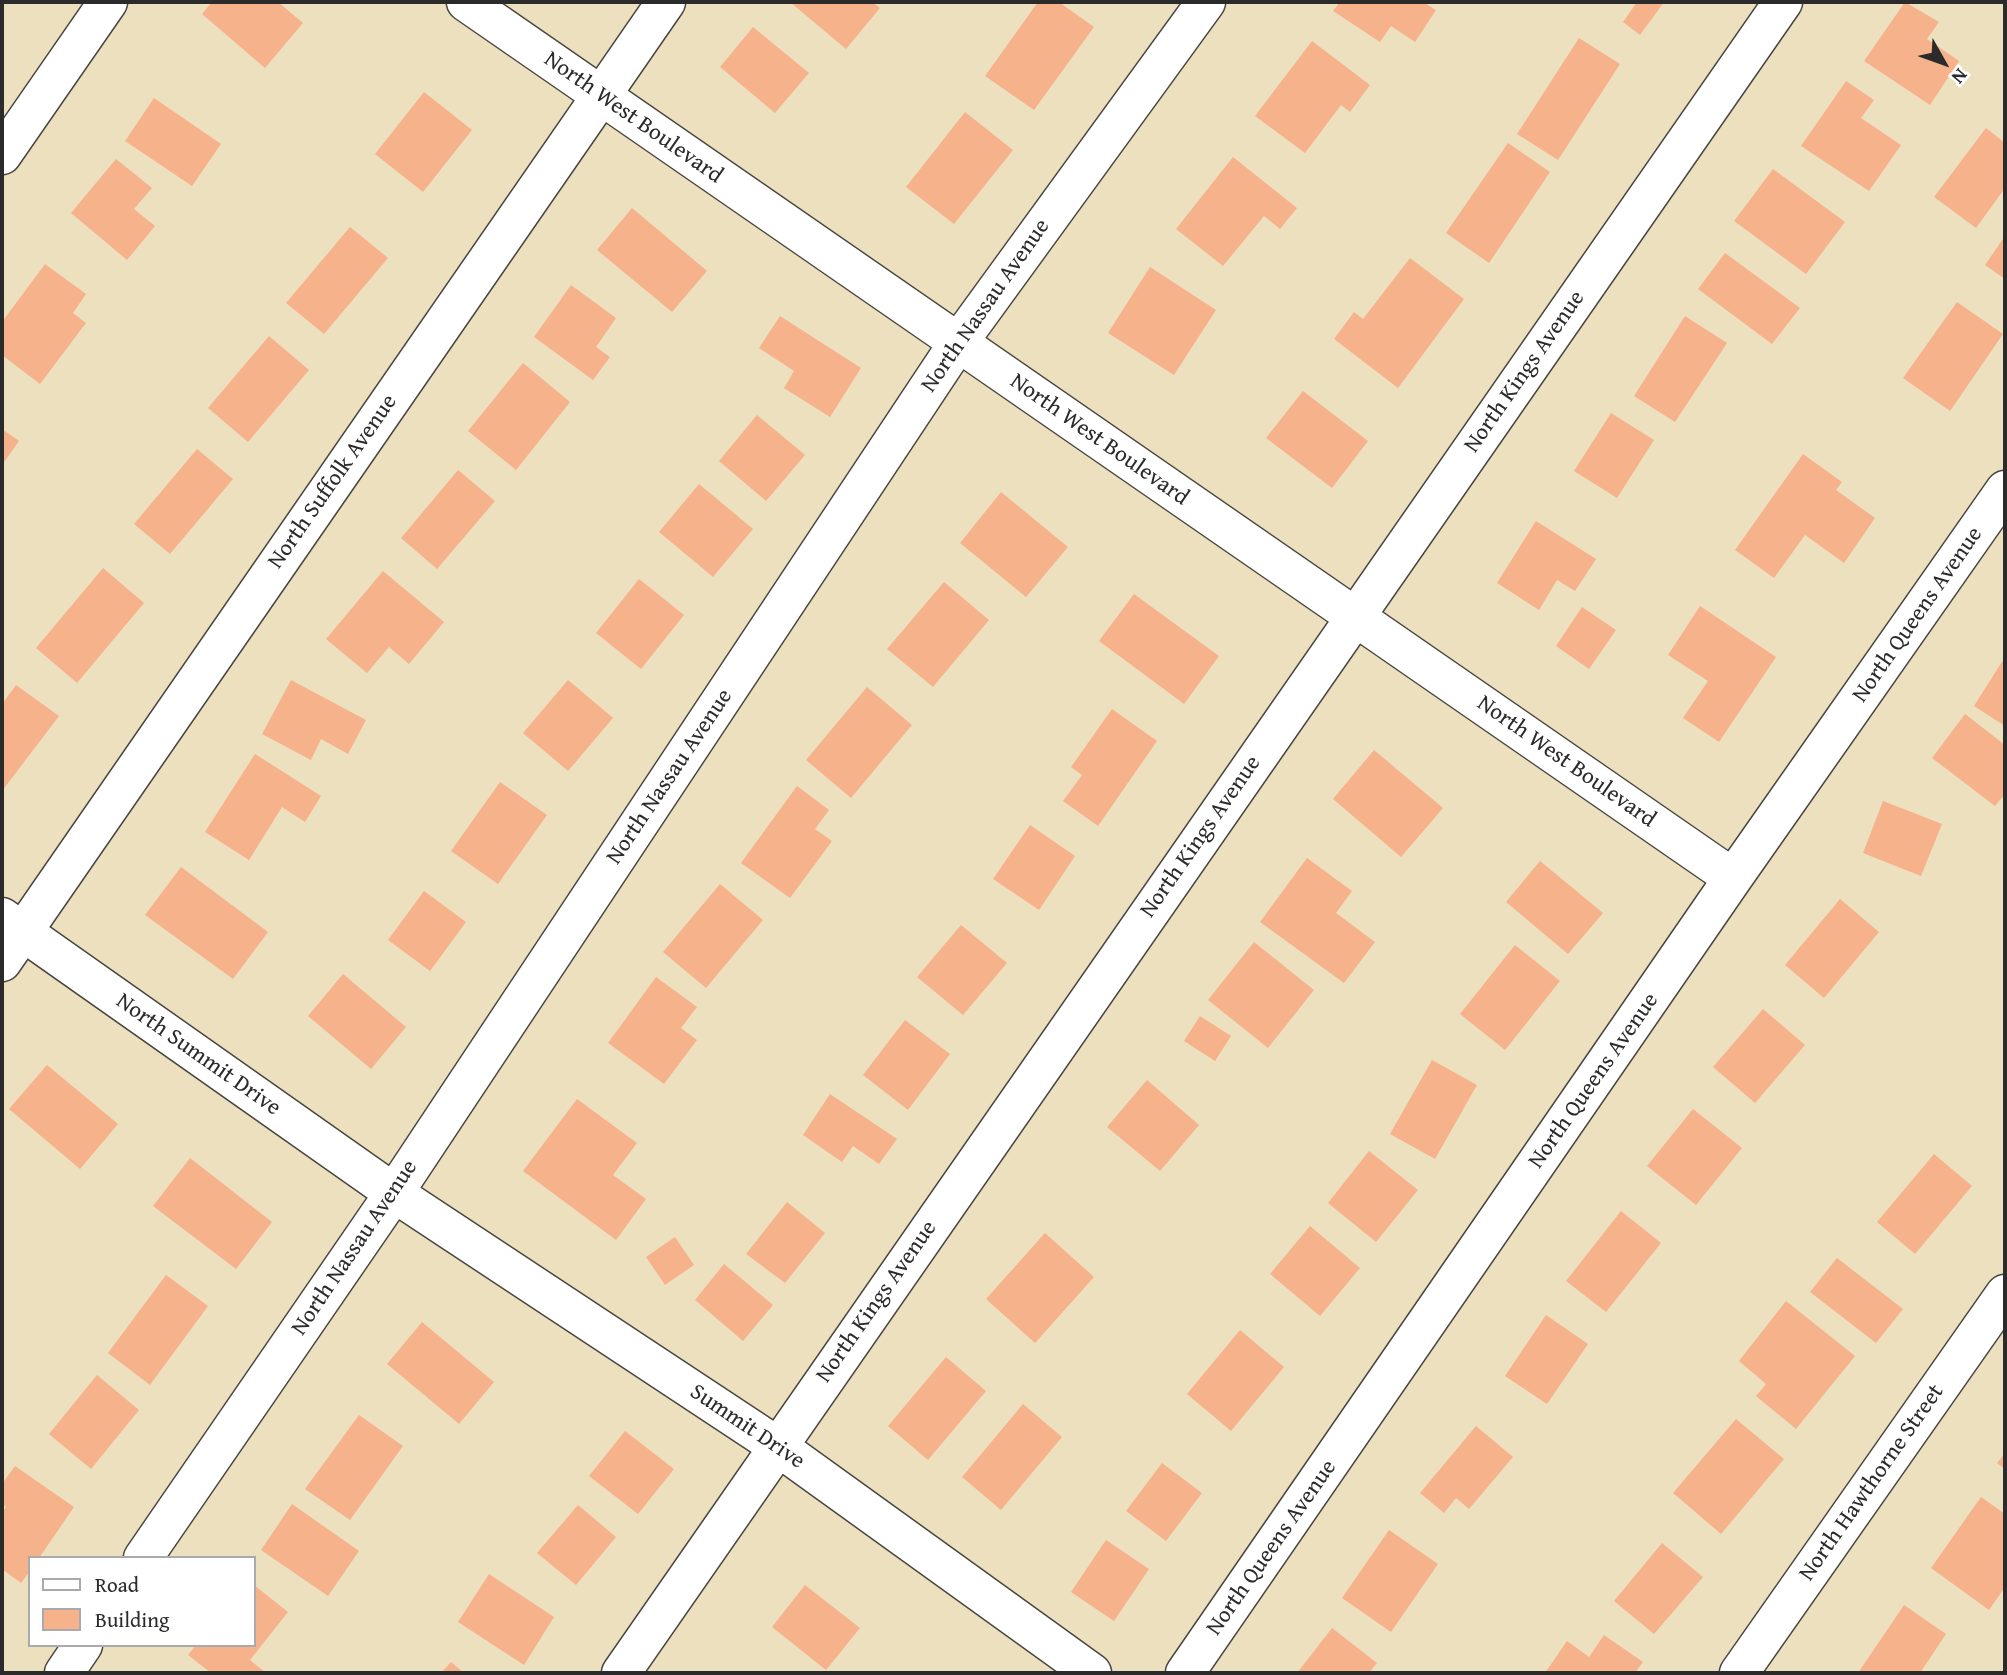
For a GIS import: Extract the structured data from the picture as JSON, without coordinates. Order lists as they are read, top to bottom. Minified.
{"streets":{"street":["North West Boulevard","North Nassau Avenue","North Kings Avenue","North Suffolk Avenue","North Queens Avenue","North Summit Drive","Summit Drive","North Hawthorne Street"]},"crossings":[["North West Boulevard","North Nassau Avenue"],["North West Boulevard","North Kings Avenue"],["North West Boulevard","North Suffolk Avenue"],["North West Boulevard","North Queens Avenue"],["North Nassau Avenue","North Summit Drive"],["North Nassau Avenue","Summit Drive"],["North Kings Avenue","Summit Drive"],["North Suffolk Avenue","North Summit Drive"],["North Summit Drive","Summit Drive"]],"legend":["Road","Building"],"north":"bottom right"}
